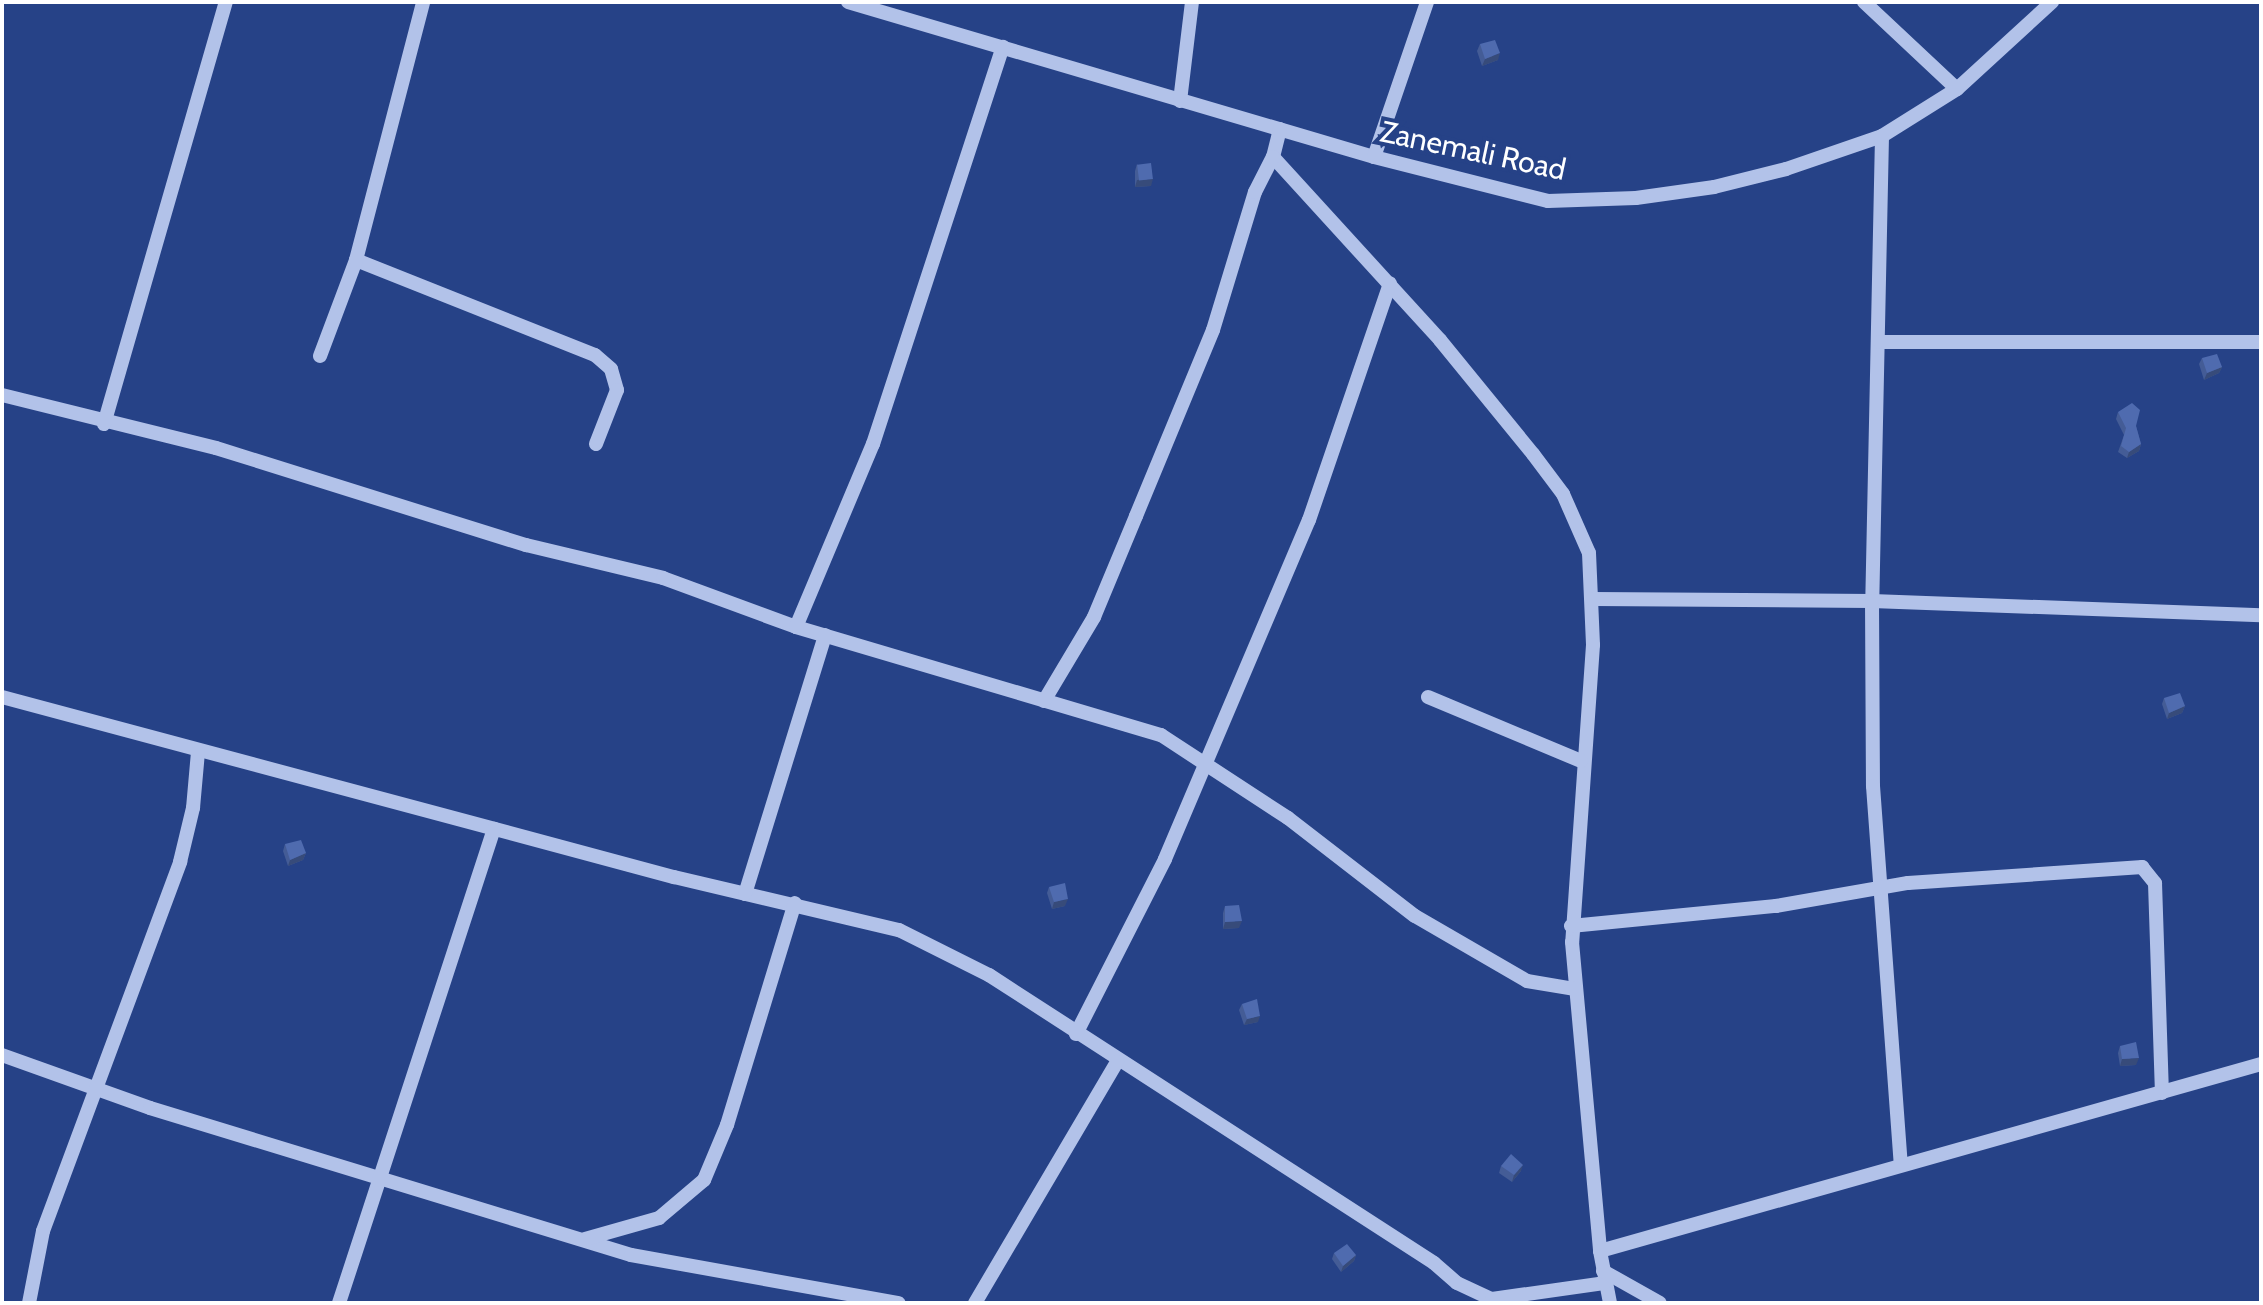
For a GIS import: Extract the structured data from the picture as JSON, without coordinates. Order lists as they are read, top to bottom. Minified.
{"streets":{"street":["Zanemali Road"]}}
